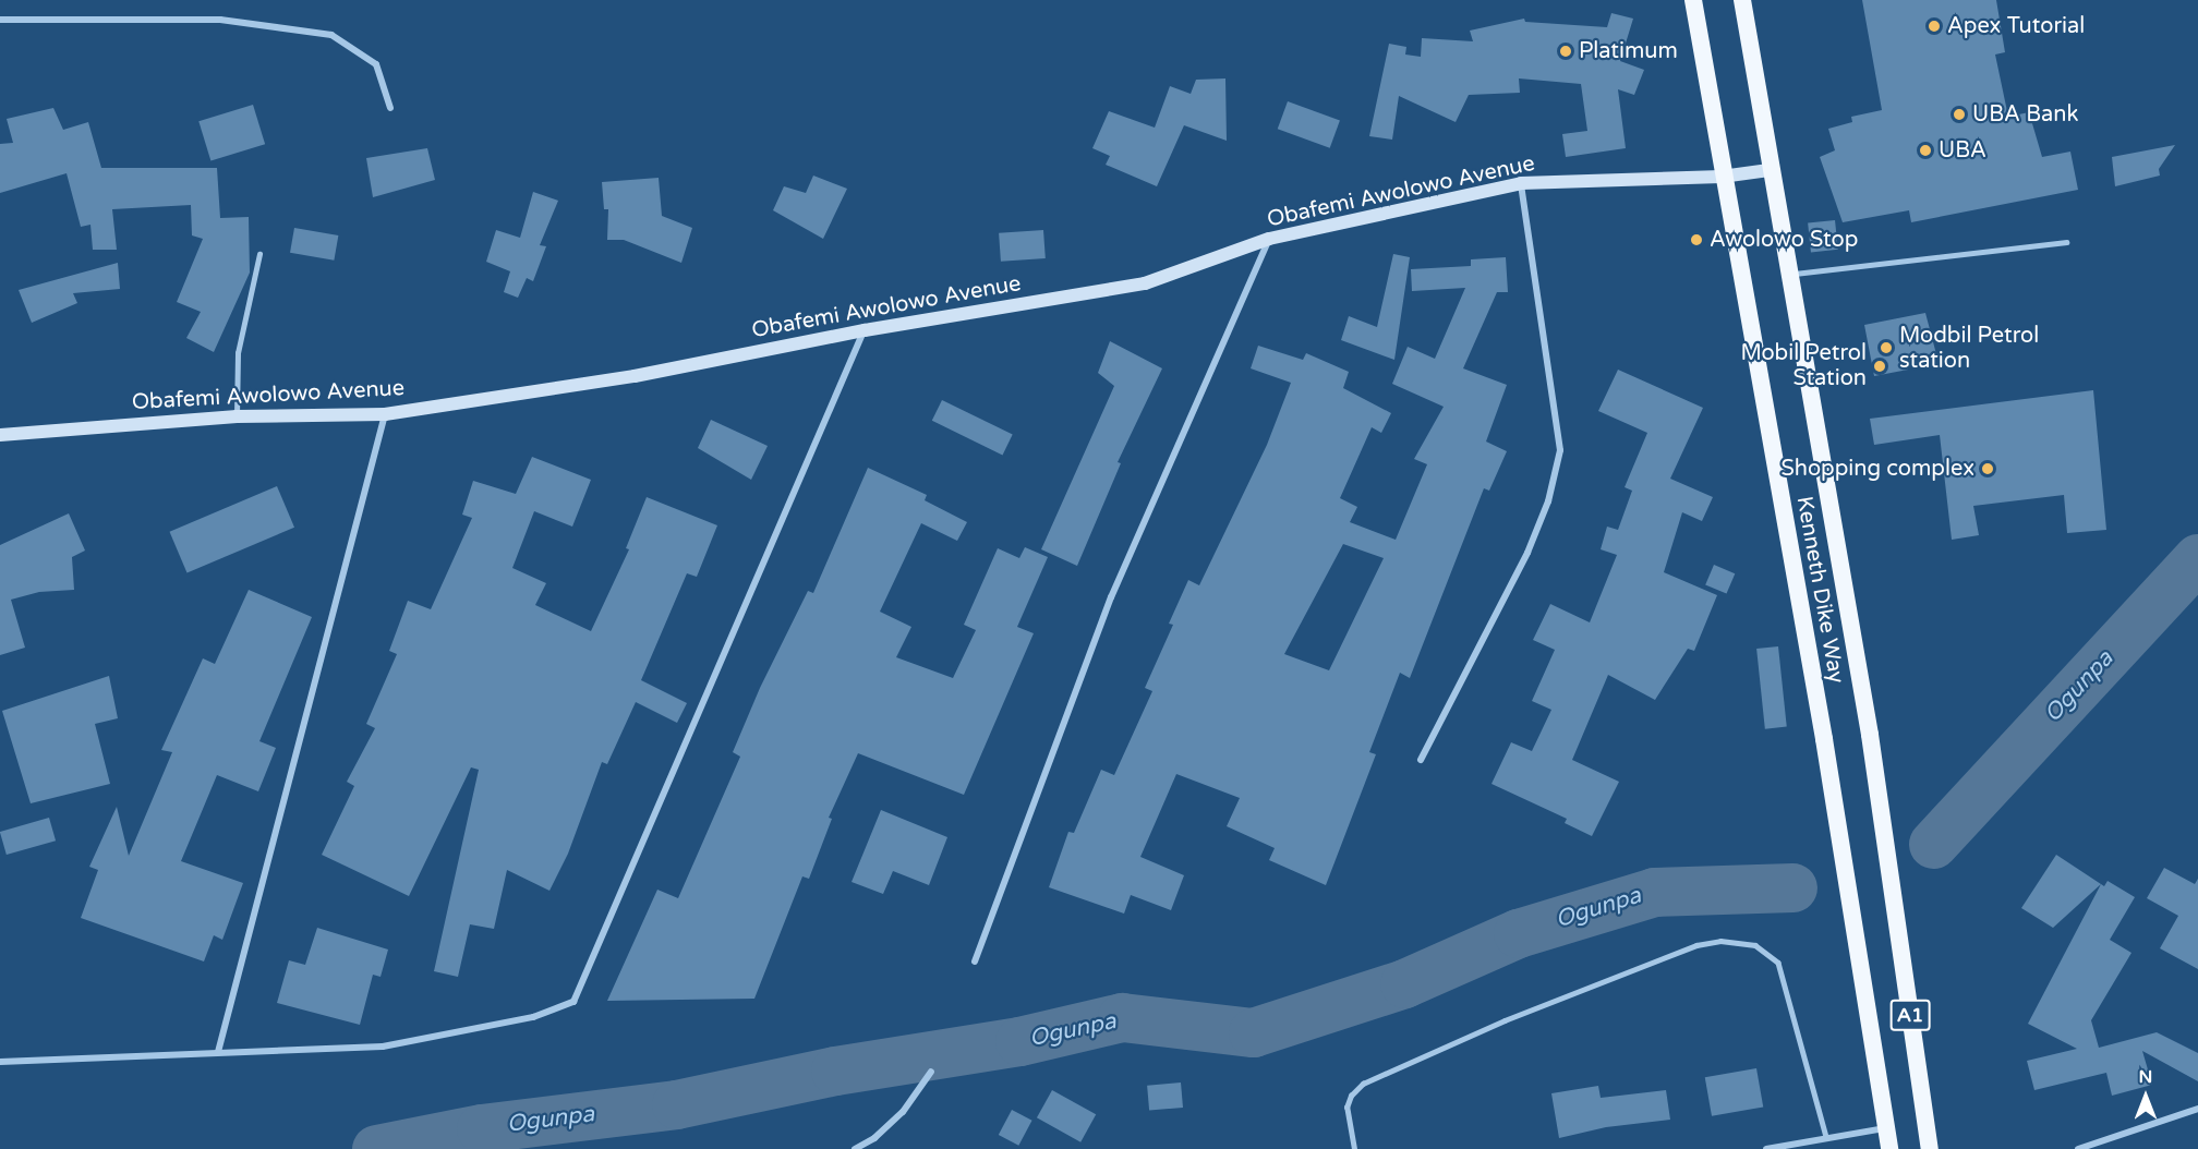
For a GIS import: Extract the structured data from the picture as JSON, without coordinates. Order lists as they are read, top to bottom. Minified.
{"streets":{"highway":["Kenneth Dike Way","A1"],"main road":["Obafemi Awolowo Avenue"]},"crossings":[["Obafemi Awolowo Avenue","Kenneth Dike Way"]],"water":["Ogunpa"],"places":["Apex Tutorial","Platimum","UBA Bank","UBA","Awolowo Stop","Modbil Petrol station","Mobil Petrol Station","Shopping complex"],"north":"top"}
